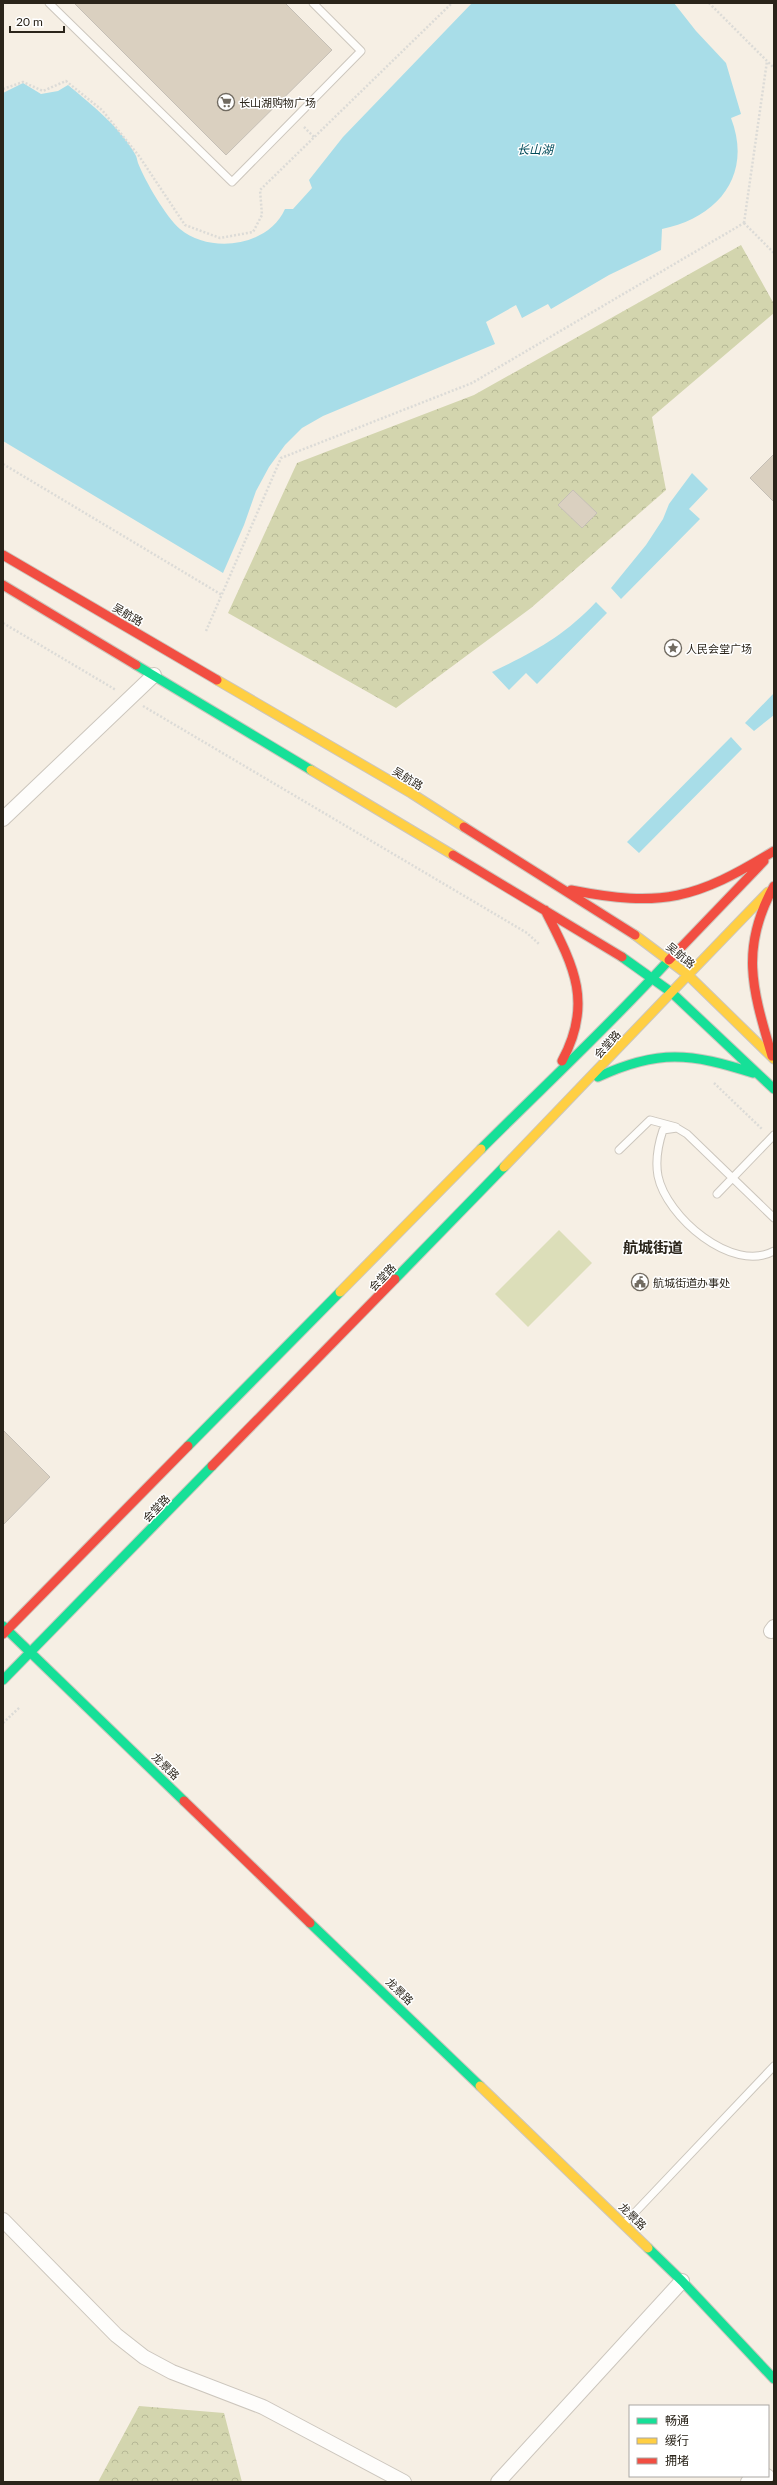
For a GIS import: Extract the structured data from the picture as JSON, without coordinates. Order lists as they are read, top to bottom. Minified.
{"streets":{"main road":["吴航路","会堂路","龙景路"]},"crossings":[["吴航路","会堂路"],["会堂路","龙景路"]],"districts":["航城街道"],"water":["长山湖"],"places":{"supermarket":["长山湖购物广场"],"place":["人民会堂广场"],"public building":["航城街道办事处"]},"legend":["畅通","缓行","拥堵"],"scale_bar":"20 m"}
